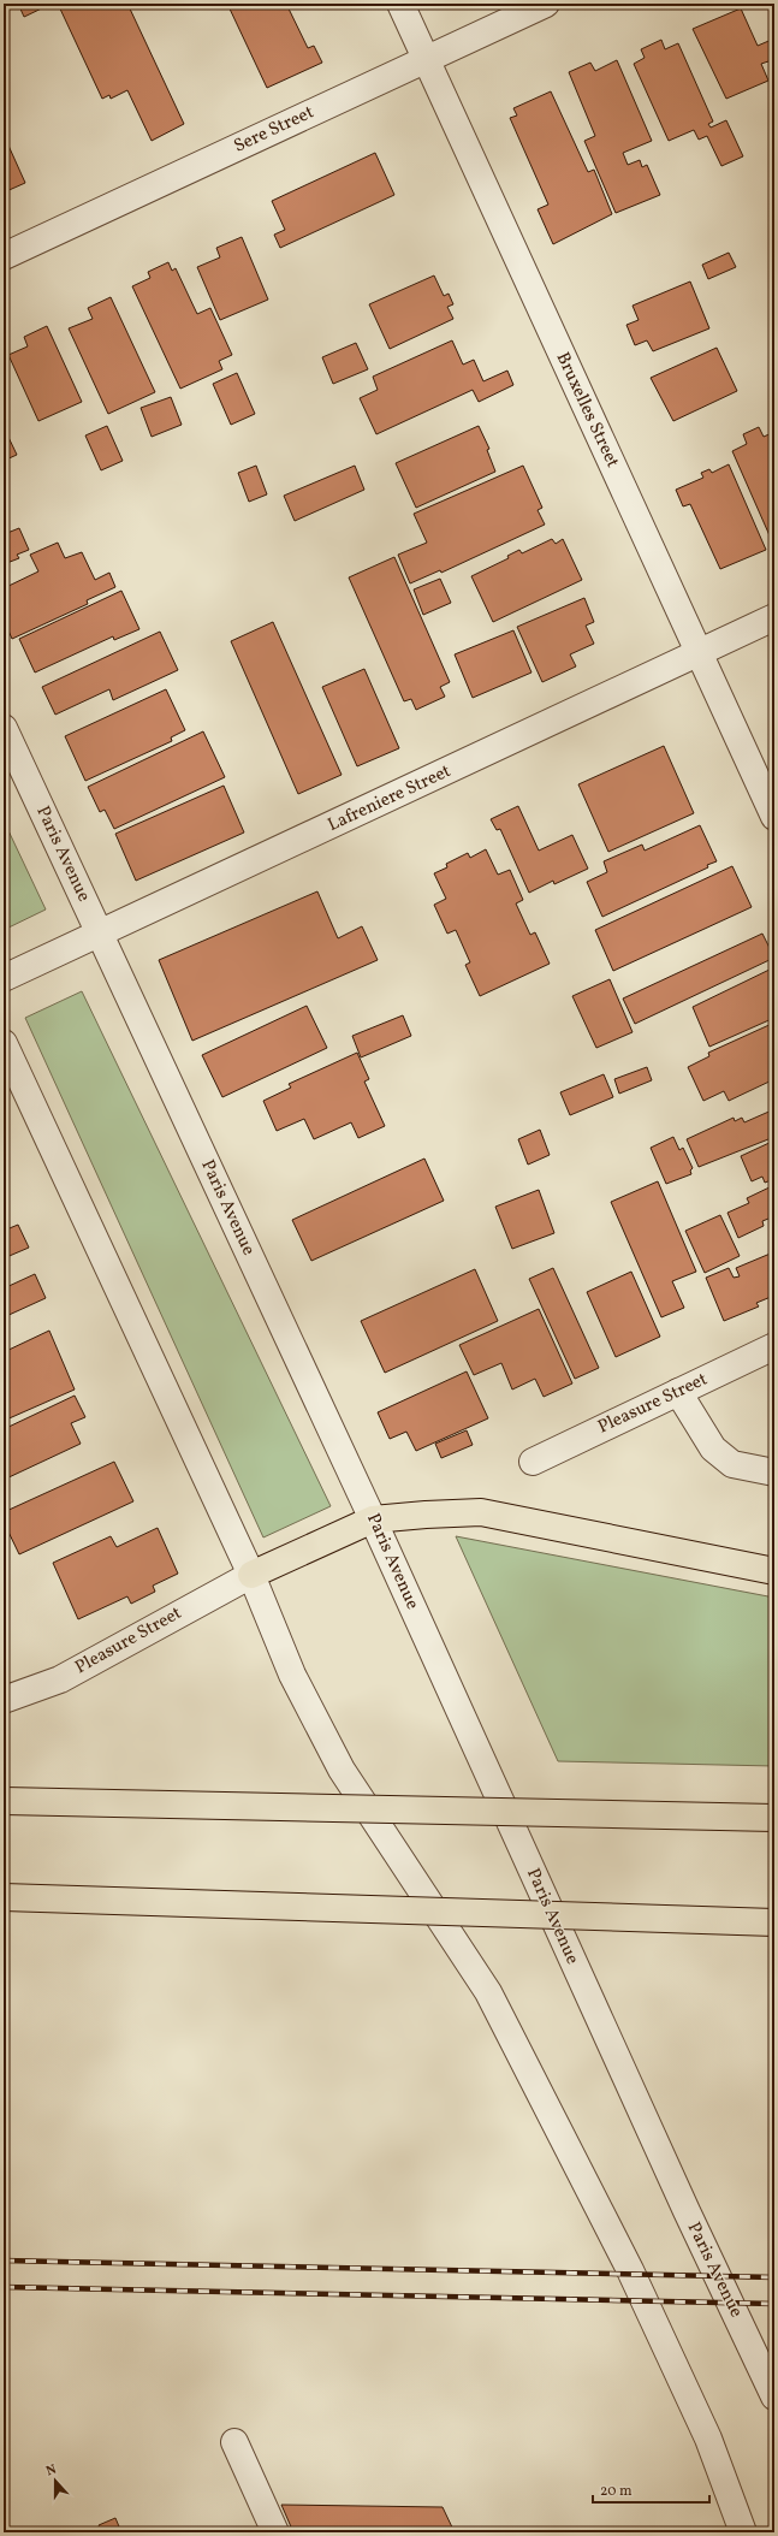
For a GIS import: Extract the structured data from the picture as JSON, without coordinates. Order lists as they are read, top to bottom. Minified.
{"streets":{"street":["Sere Street","Bruxelles Street","Lafreniere Street","Paris Avenue","Pleasure Street"]},"crossings":[["Sere Street","Bruxelles Street"],["Bruxelles Street","Lafreniere Street"],["Lafreniere Street","Paris Avenue"]],"scale_bar":"20 m","north":"top"}
